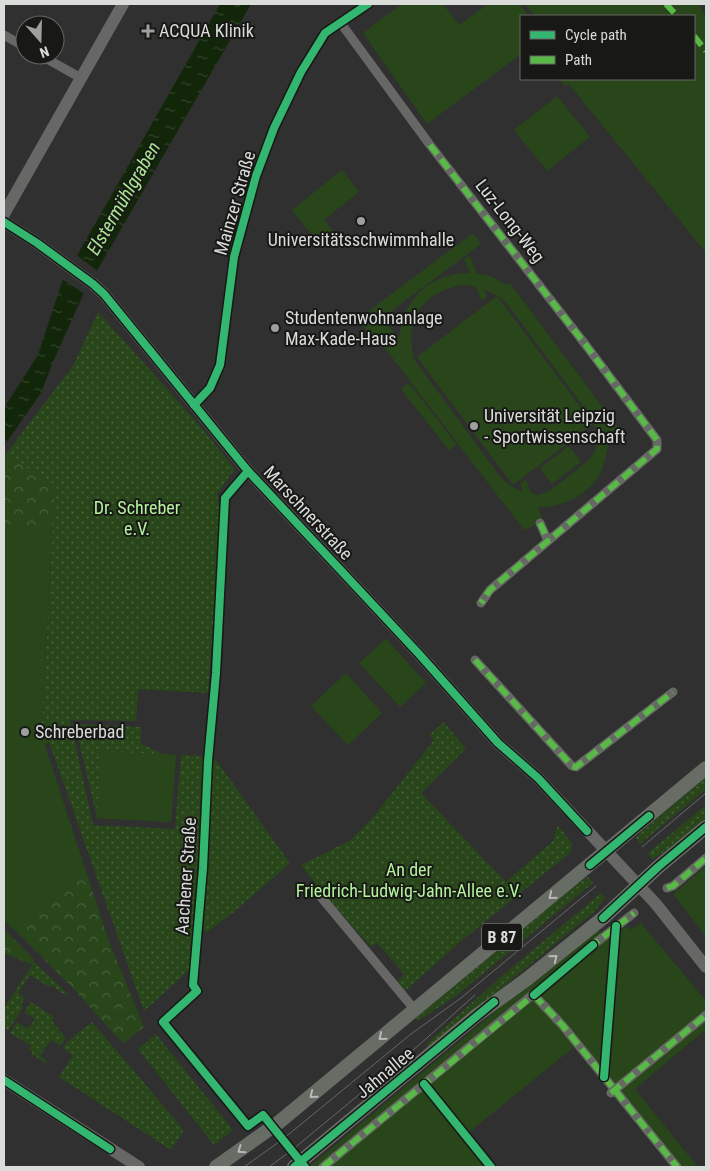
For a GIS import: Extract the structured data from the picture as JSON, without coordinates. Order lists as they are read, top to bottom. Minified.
{"streets":{"main road":["Marschnerstraße","B 87","Jahnallee"],"street":["Mainzer Straße","Luz-Long-Weg"],"cycle path":["Aachener Straße"]},"crossings":[["Mainzer Straße","Luz-Long-Weg"],["Mainzer Straße","Marschnerstraße"],["Marschnerstraße","B 87"],["Marschnerstraße","Jahnallee"],["B 87","Jahnallee"]],"water":["Elstermühlgraben"],"parks":["Dr. Schreber e.V.","An der Friedrich-Ludwig-Jahn-Allee e.V."],"places":{"health":["ACQUA Klinik"],"other":["Universitätsschwimmhalle","Studentenwohnanlage Max-Kade-Haus","Universität Leipzig - Sportwissenschaft","Schreberbad"]},"legend":["Cycle path","Path"],"north":"bottom"}
